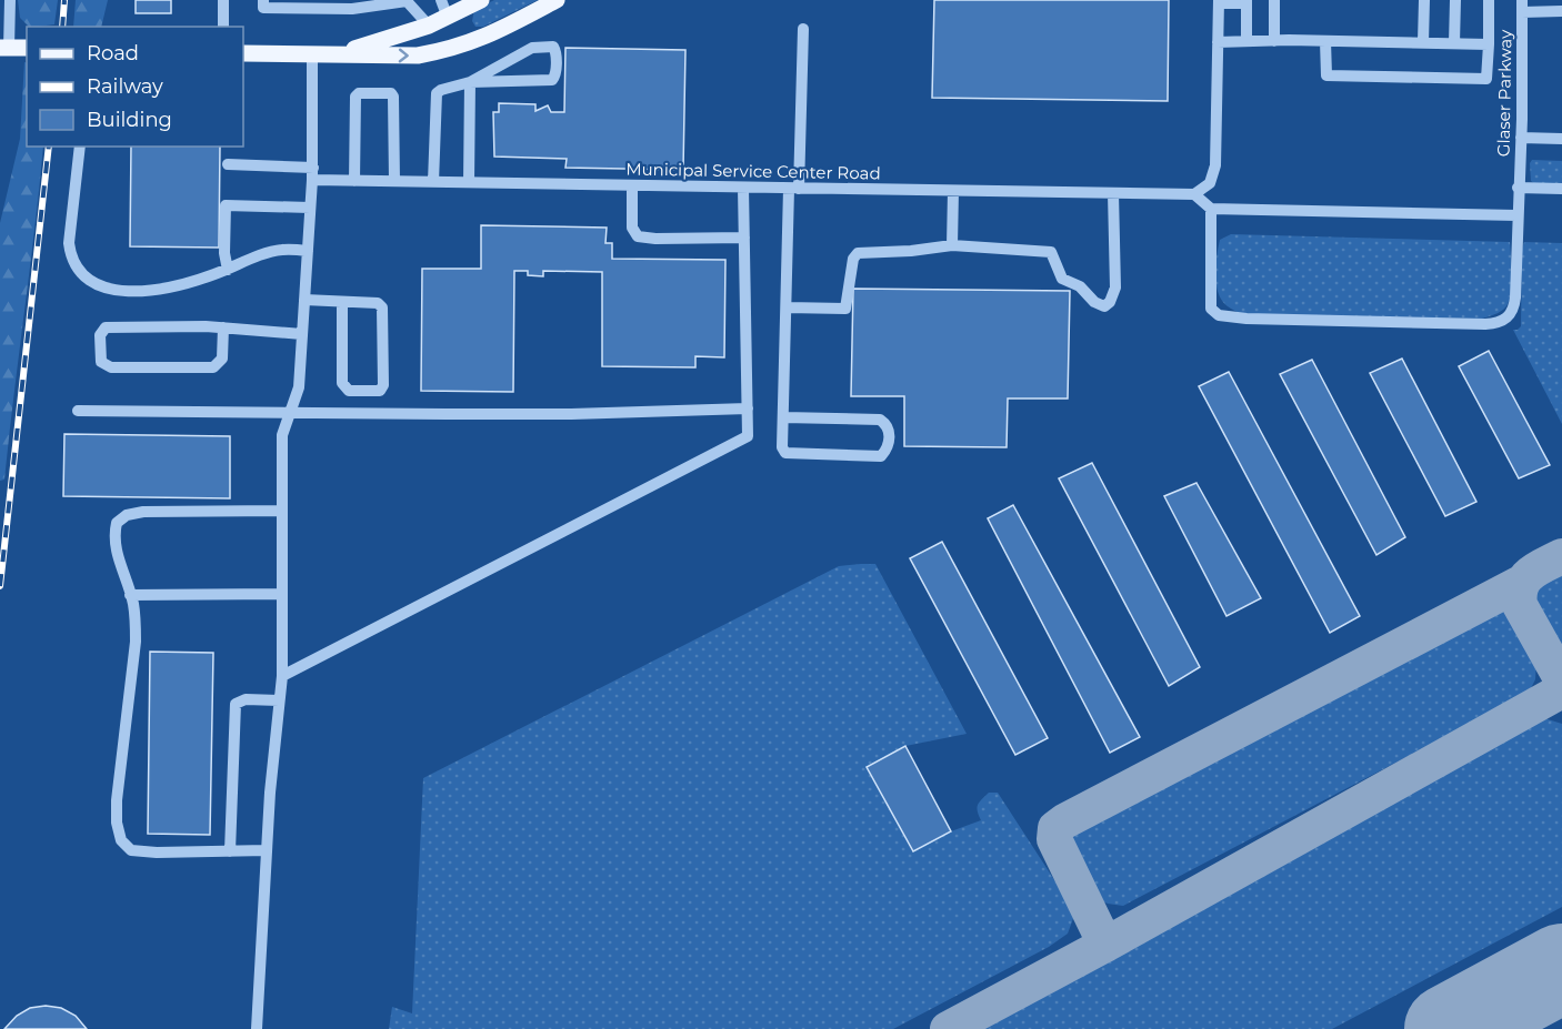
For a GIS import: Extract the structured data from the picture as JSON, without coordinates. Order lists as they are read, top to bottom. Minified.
{"streets":{"street":["Glaser Parkway","Municipal Service Center Road"]},"legend":["Road","Railway","Building"]}
